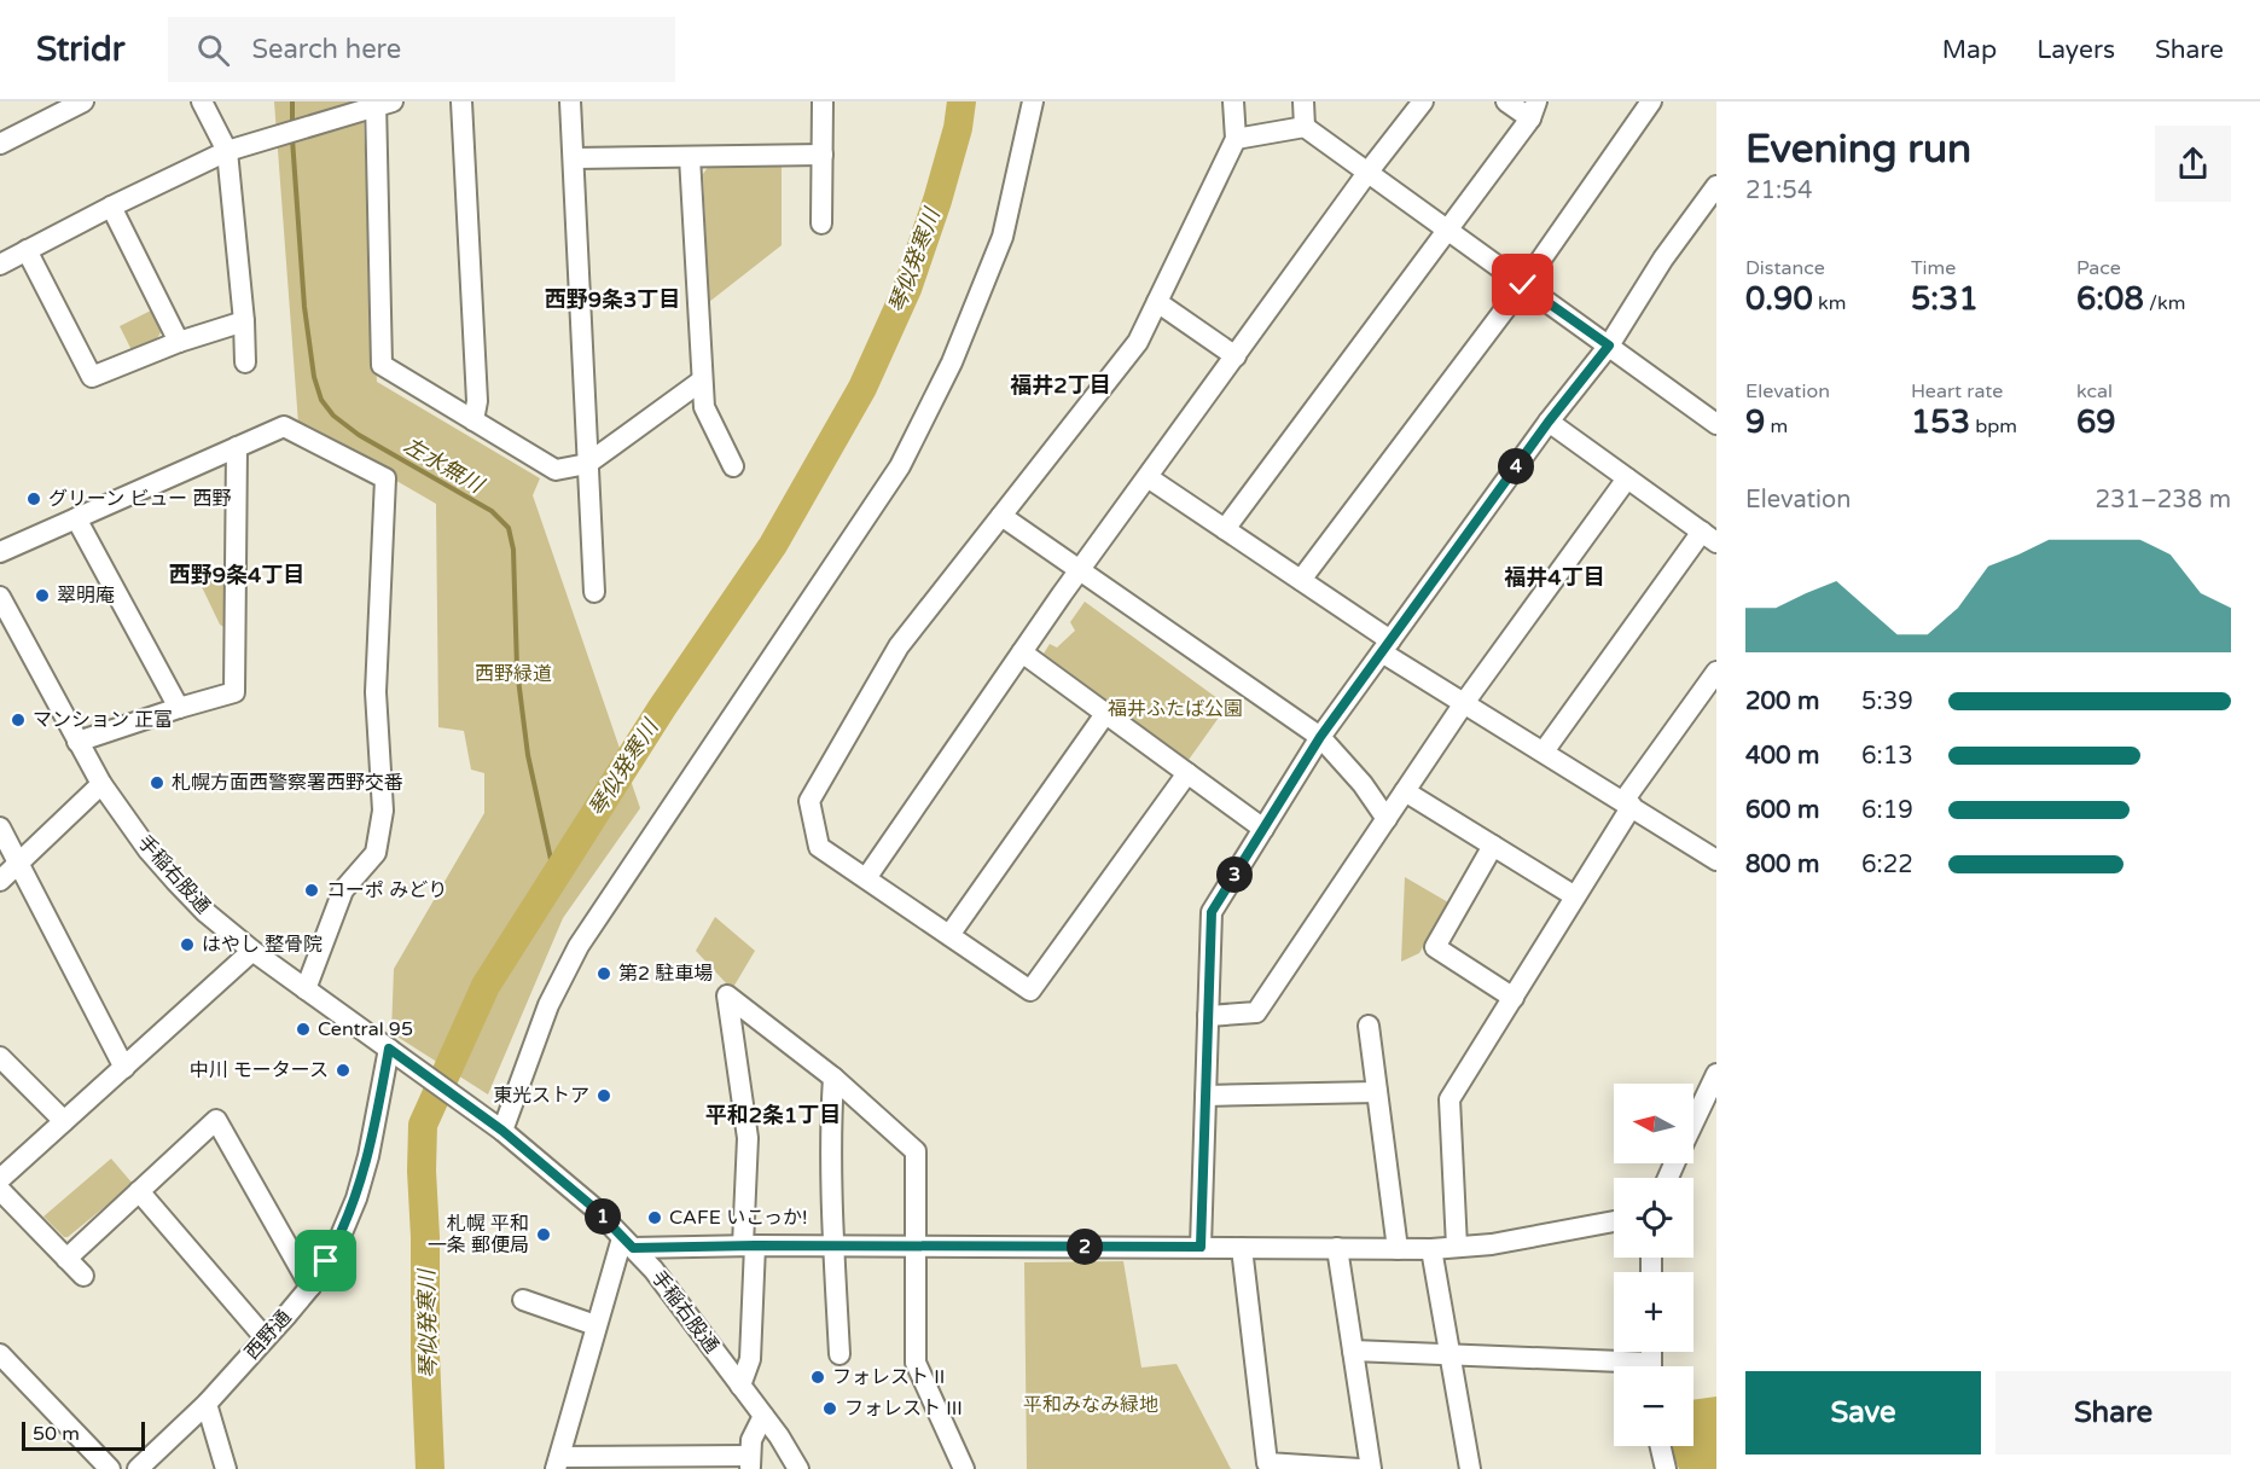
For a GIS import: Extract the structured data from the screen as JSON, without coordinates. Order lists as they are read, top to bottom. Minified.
{"streets":{"street":["手稲右股通","西野通"]},"crossings":[["手稲右股通","西野通"]],"districts":["西野9条3丁目","福井2丁目","西野9条4丁目","福井4丁目","平和2条1丁目"],"water":["琴似発寒川","左水無川"],"parks":["西野緑道","福井ふたば公園","平和みなみ緑地"],"places":["グリーン ビュー 西野","翠明庵","マンション 正富","札幌方面西警察署西野交番","コーポ みどり","はやし 整骨院","第2 駐車場","Central 95","中川 モータース","東光ストア","CAFE いこっか!","札幌 平和 一条 郵便局","フォレスト II","フォレスト III"],"scale_bar":"50 m","north":"left","page":{"header":"Stridr","search":"Search here","nav":["Map","Layers","Share"],"heading":["Evening run","21:54"],"stats":[["Distance","0.90 km"],["Time","5:31"],["Pace","6:08 /km"],["Elevation","9 m"],["Heart rate","153 bpm"],["kcal","69"]],"pins":["4","3","1","2"],"chart":["Elevation","231–238 m"],"list":[{"name":"200 m","note":"5:39"},{"name":"400 m","note":"6:13"},{"name":"600 m","note":"6:19"},{"name":"800 m","note":"6:22"}],"map_buttons":["+","−"],"buttons":["Save","Share"],"scale":"50 m"}}
